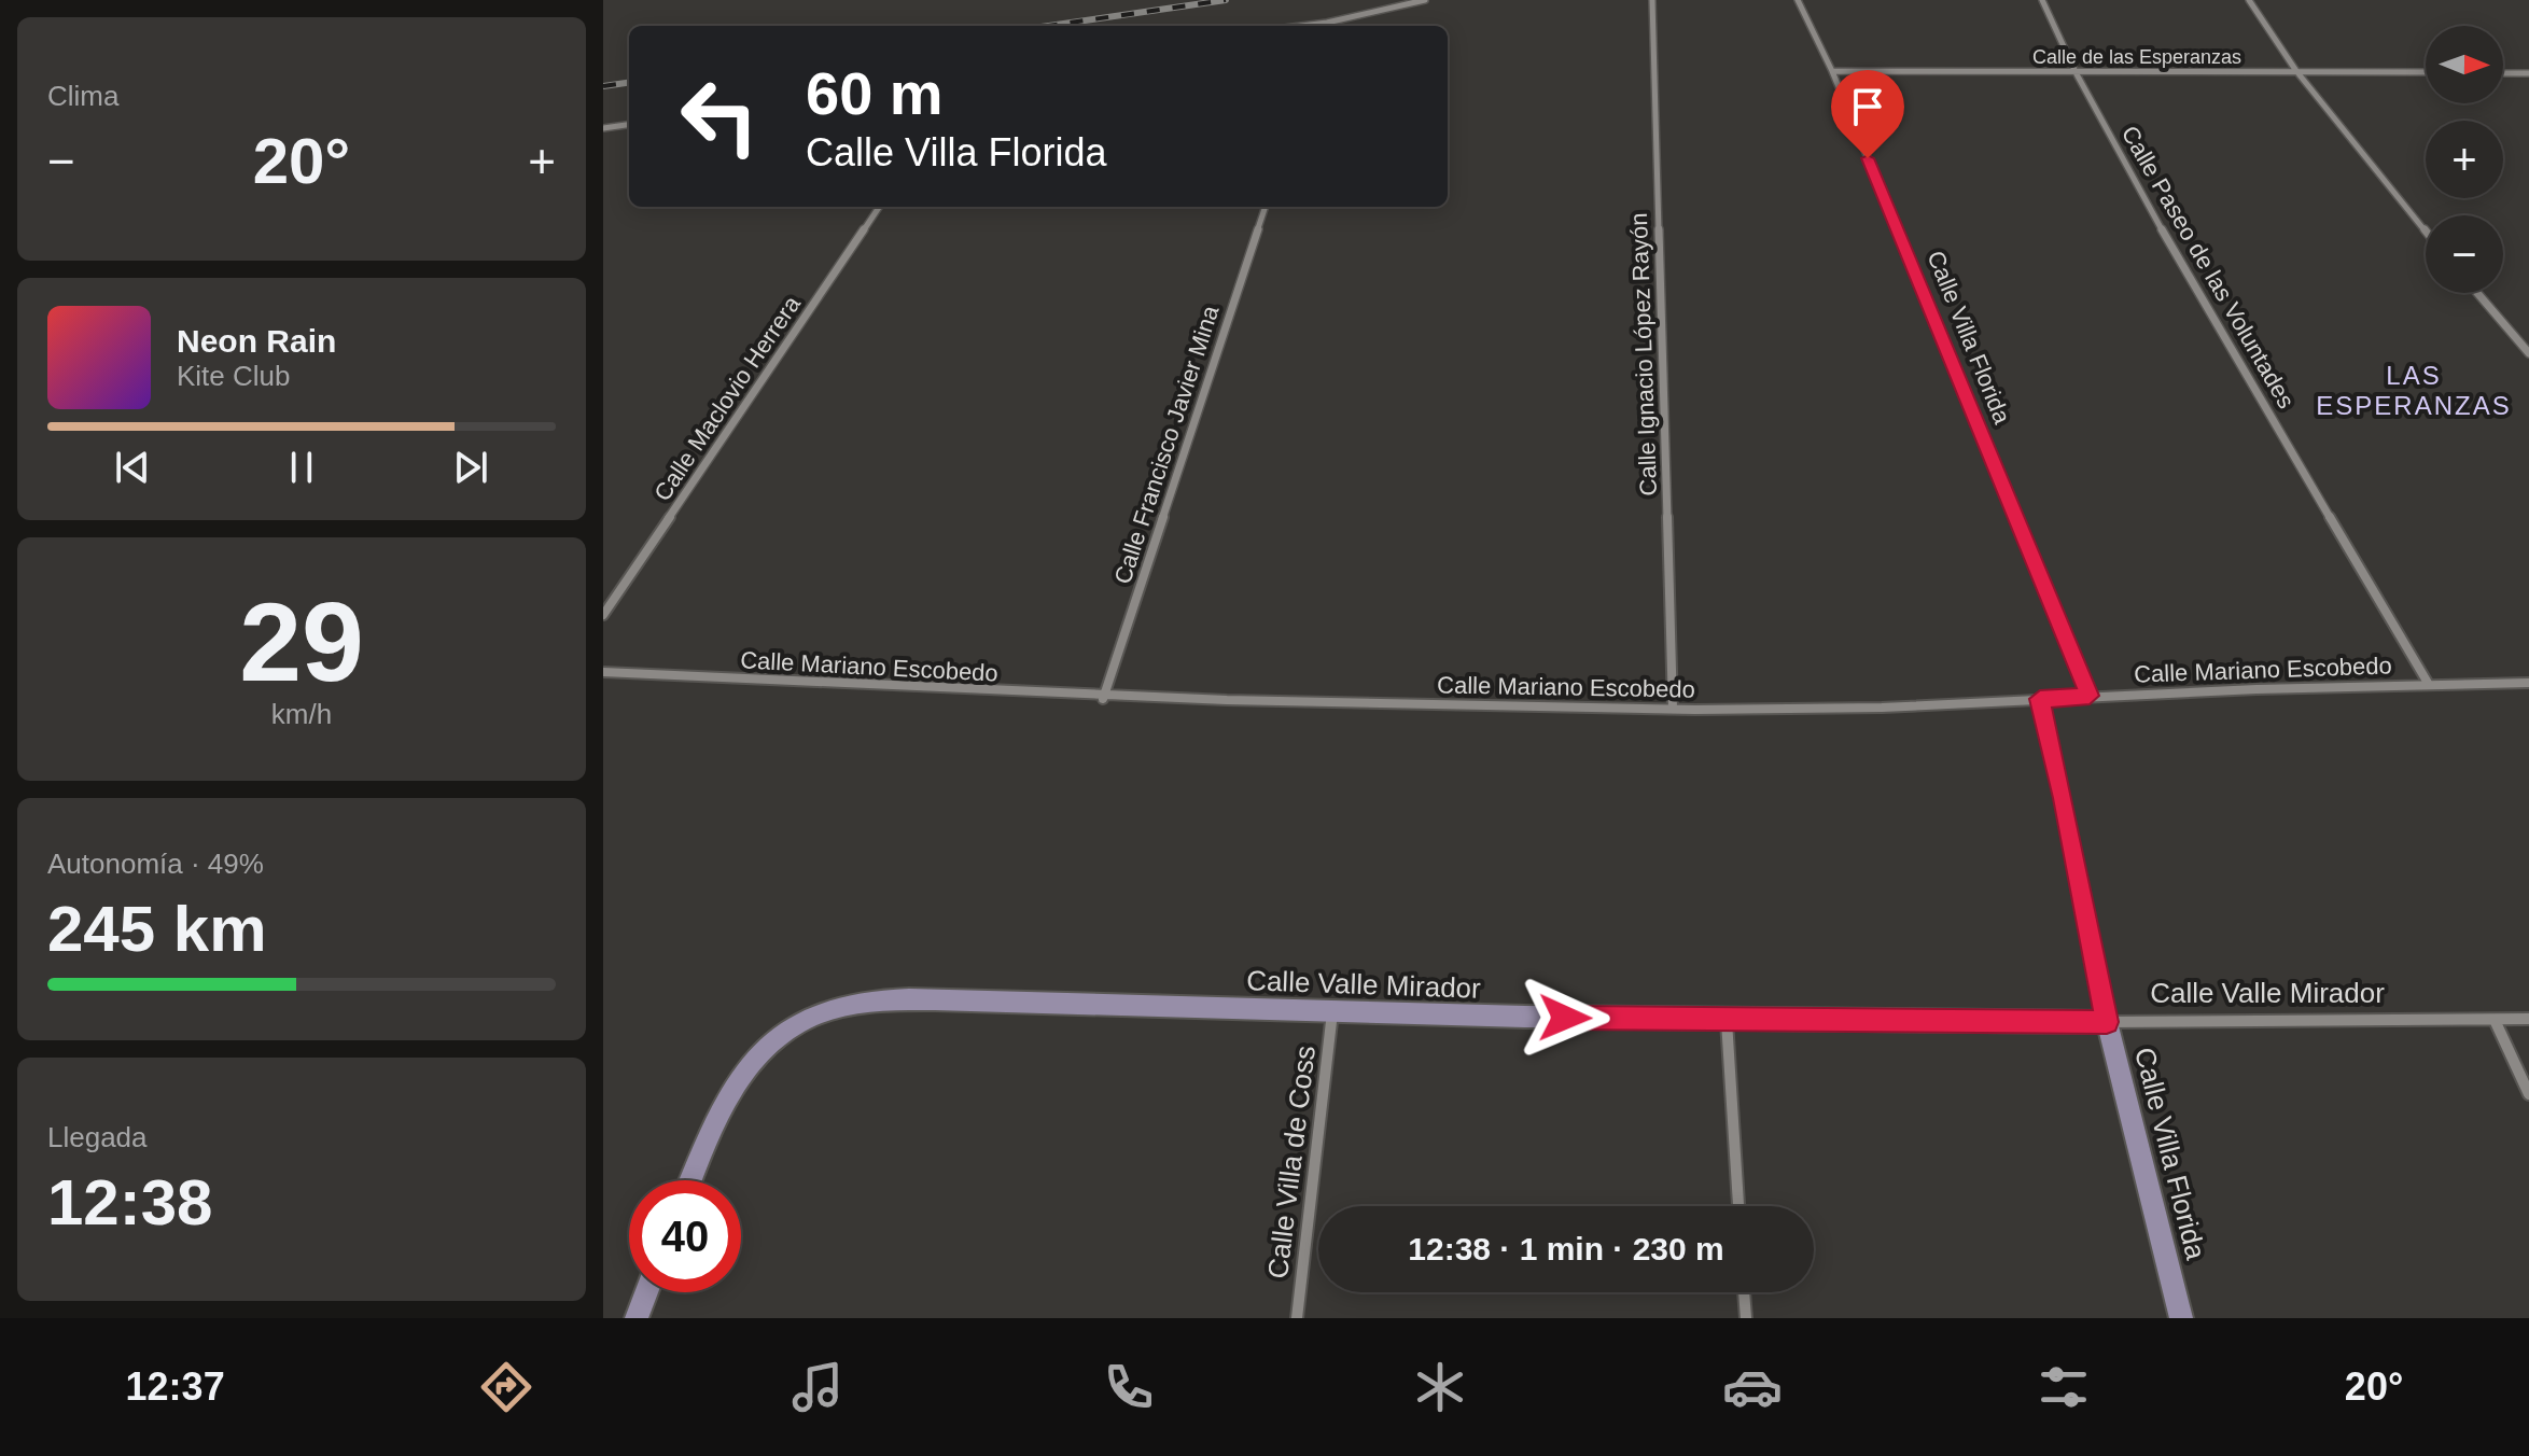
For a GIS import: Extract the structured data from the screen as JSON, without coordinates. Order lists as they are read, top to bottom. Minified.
{"streets":{"street":["Calle de las Esperanzas","Calle Paseo de las Voluntades","Calle Villa Florida","Calle Ignacio López Rayón","Calle Maclovio Herrera","Calle Francisco Javier Mina","Calle Mariano Escobedo","Calle Valle Mirador","Calle Villa de Coss"]},"crossings":[["Calle de las Esperanzas","Calle Paseo de las Voluntades"],["Calle de las Esperanzas","Calle Villa Florida"],["Calle Paseo de las Voluntades","Calle Mariano Escobedo"],["Calle Villa Florida","Calle Mariano Escobedo"],["Calle Villa Florida","Calle Valle Mirador"],["Calle Ignacio López Rayón","Calle Mariano Escobedo"],["Calle Francisco Javier Mina","Calle Mariano Escobedo"],["Calle Valle Mirador","Calle Villa de Coss"]],"districts":["LAS ESPERANZAS"],"north":"right","page":{"tile":["Clima",["29","km/h"],["Autonomía · 49%","245 km"],["Llegada","12:38"]],"map_buttons":["+","−"],"turn":["60 m","Calle Villa Florida"],"heat":["−","20°","+"],"song":["Neon Rain","Kite Club"],"limit":"40","trip":"12:38 · 1 min · 230 m","tabs":["12:37","20°"]}}
